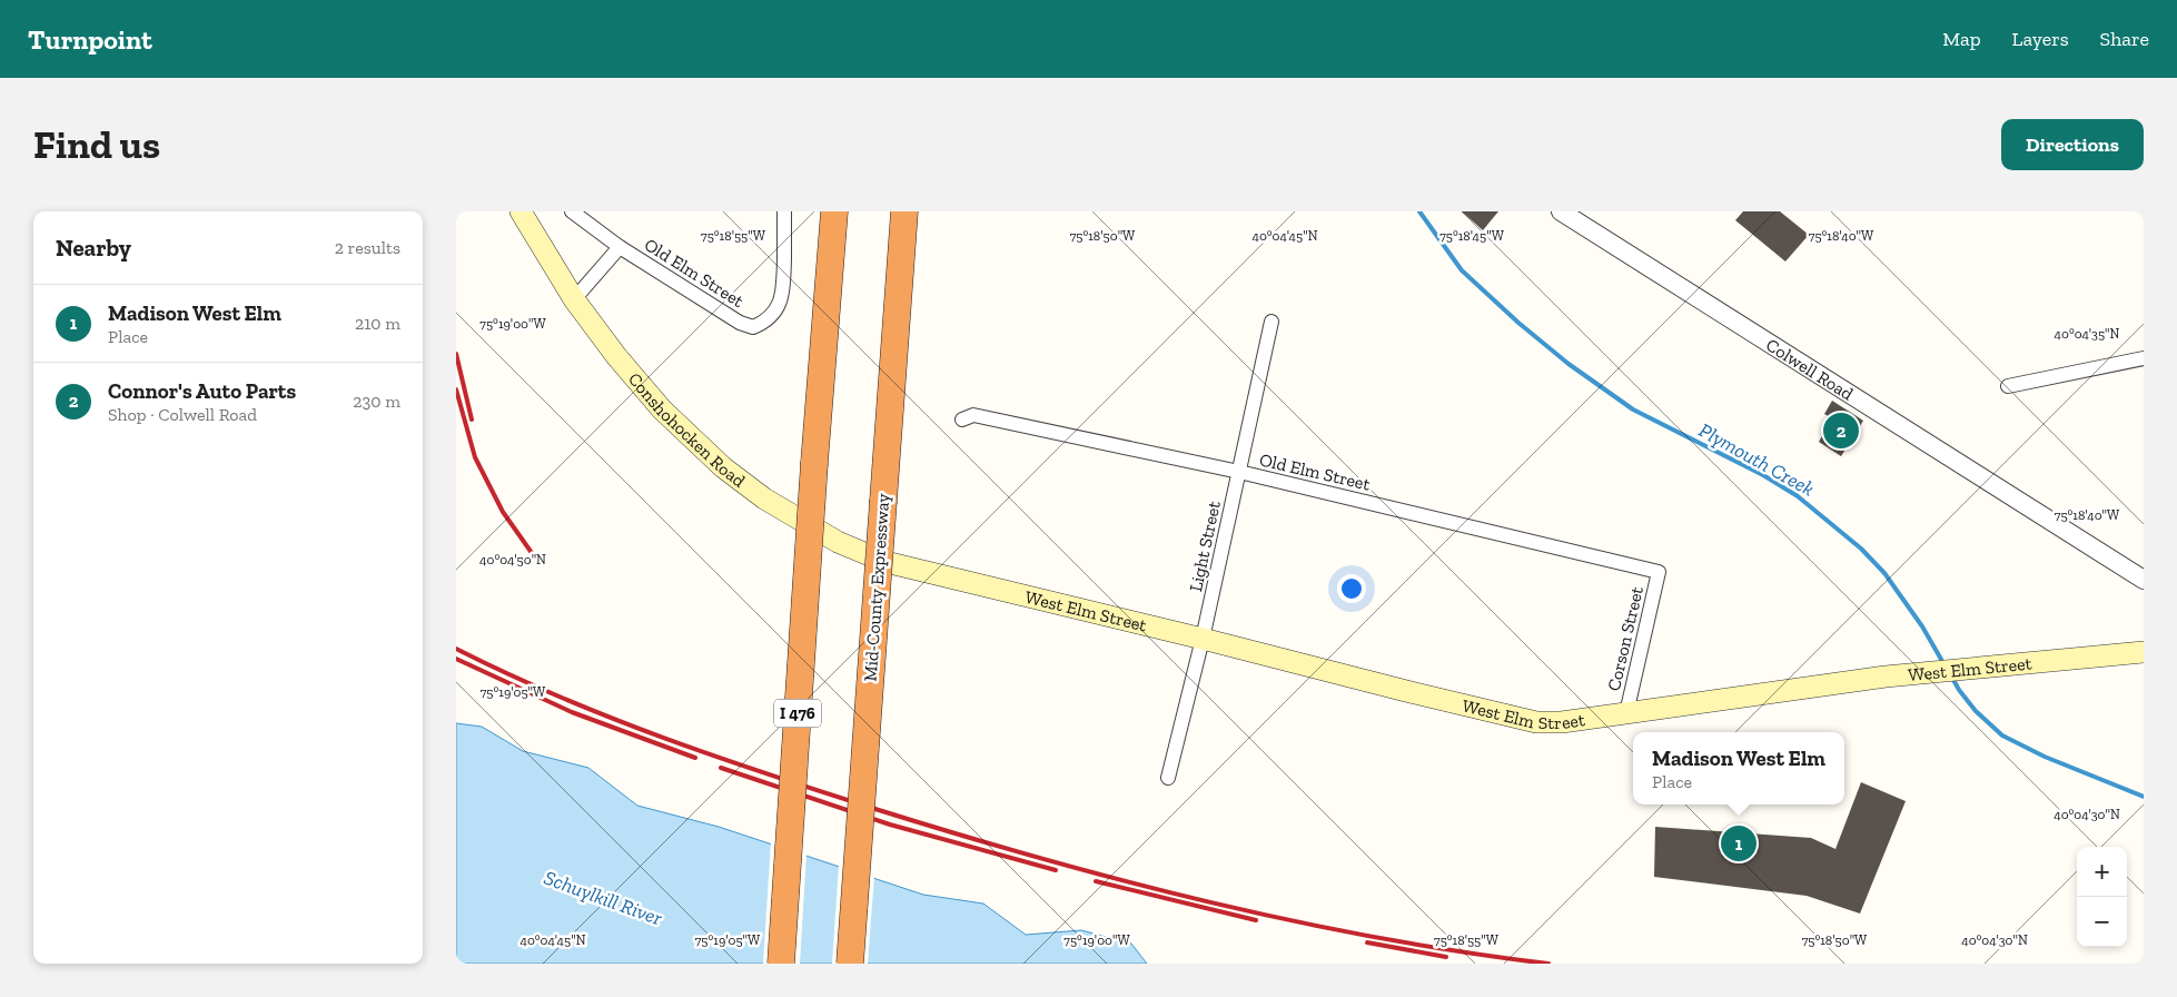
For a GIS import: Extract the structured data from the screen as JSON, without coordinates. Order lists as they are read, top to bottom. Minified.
{"streets":{"highway":["Mid-County Expressway","I 476"],"main road":["Conshohocken Road","West Elm Street"],"street":["Old Elm Street","Colwell Road","Light Street","Corson Street"]},"crossings":[["Old Elm Street","Conshohocken Road"],["Old Elm Street","Light Street"],["Old Elm Street","Corson Street"],["Conshohocken Road","West Elm Street"],["Light Street","West Elm Street"],["West Elm Street","Corson Street"]],"water":["Plymouth Creek","Schuylkill River"],"page":{"header":"Turnpoint","nav":["Map","Layers","Share"],"buttons":"Directions","title":"Find us","heading":["Nearby","2 results"],"list":[{"mark":"1","name":"Madison West Elm","note":"Place","value":"210 m"},{"mark":"2","name":"Connor's Auto Parts","note":"Shop · Colwell Road","value":"230 m"}],"pins":["2","1"],"popup":["Madison West Elm","Place"],"map_buttons":["+","−"]},"coordinates":["75°18'40\"W","75°18'55\"W","75°18'50\"W","40°04'45\"N","75°18'45\"W","75°19'00\"W","40°04'35\"N","40°04'50\"N","75°19'05\"W","40°04'30\"N"]}
